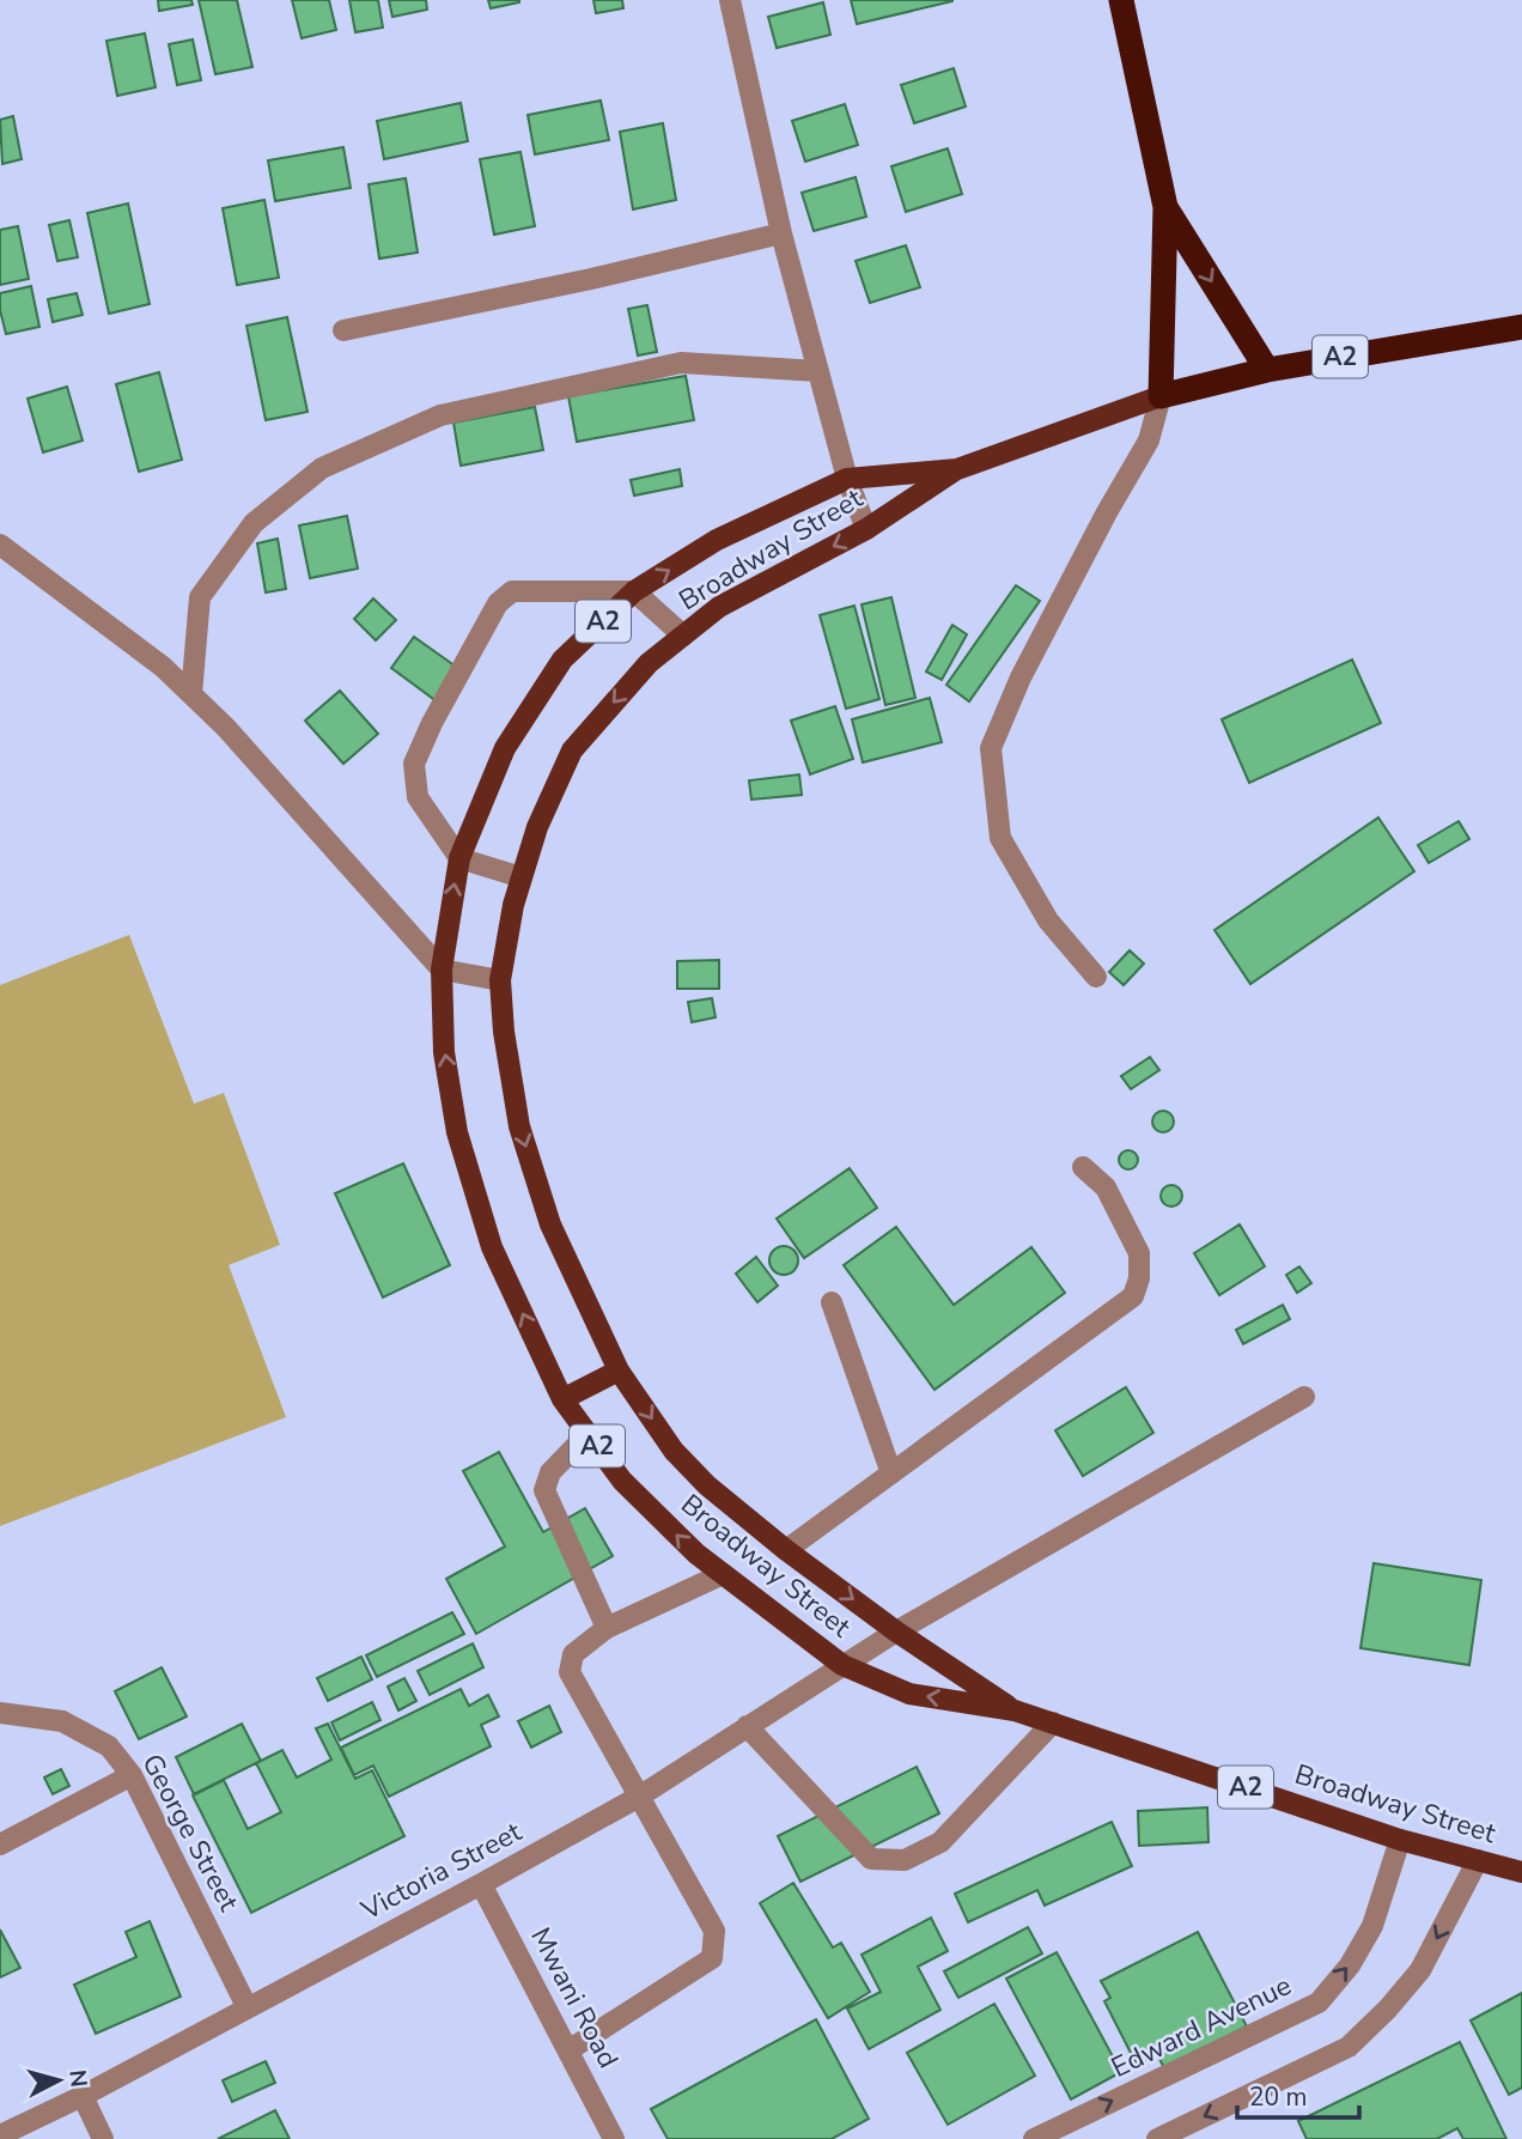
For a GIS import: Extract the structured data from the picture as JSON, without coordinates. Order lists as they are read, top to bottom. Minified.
{"streets":{"highway":["A2"],"main road":["Broadway Street"],"street":["George Street","Victoria Street","Mwani Road","Edward Avenue"]},"crossings":[["A2","Broadway Street"],["Broadway Street","Victoria Street"],["Broadway Street","Edward Avenue"],["George Street","Victoria Street"],["Victoria Street","Mwani Road"]],"scale_bar":"20 m","north":"right"}
